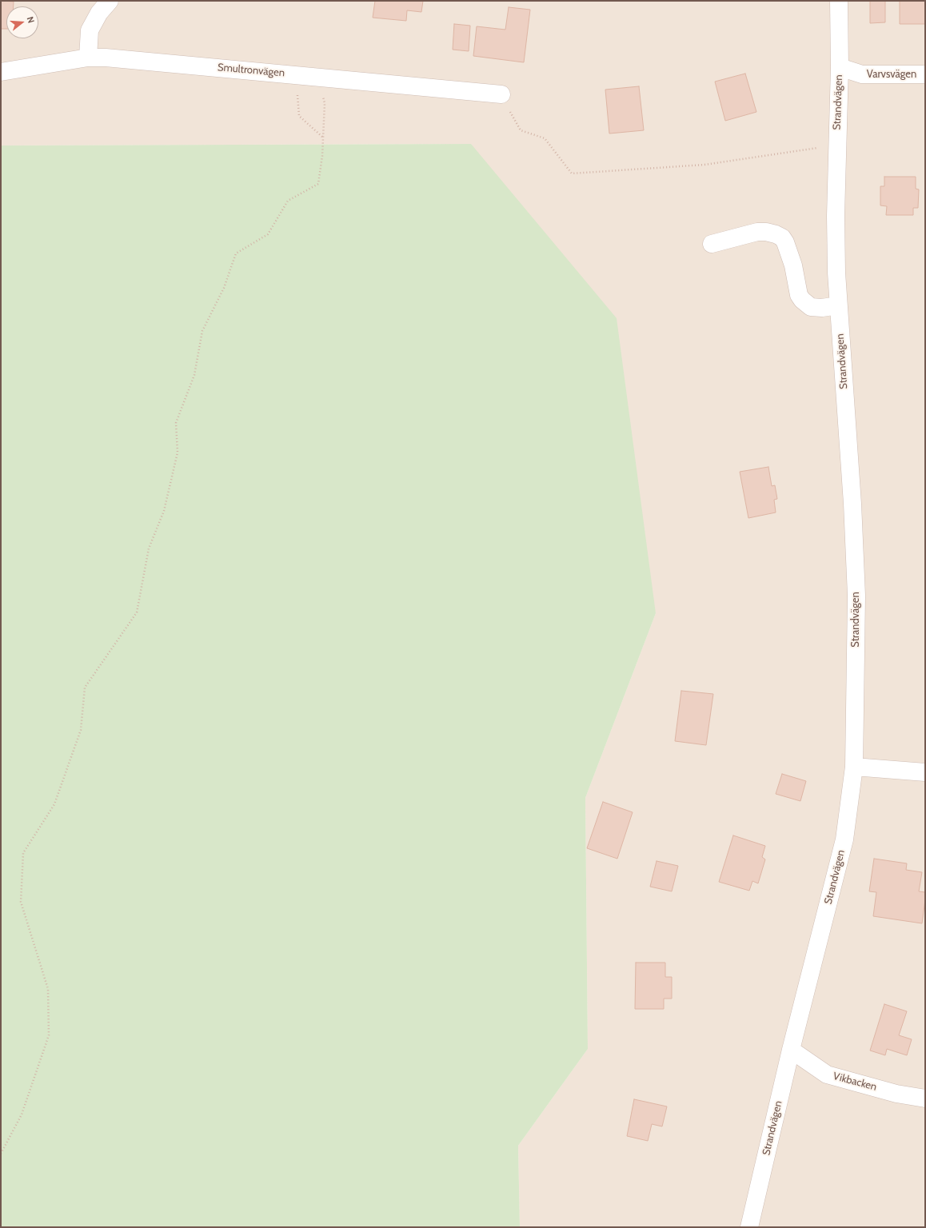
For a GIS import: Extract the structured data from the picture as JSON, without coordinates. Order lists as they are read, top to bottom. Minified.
{"streets":{"street":["Smultronvägen","Varvsvägen","Strandvägen","Vikbacken"]},"crossings":[["Varvsvägen","Strandvägen"],["Strandvägen","Vikbacken"]],"north":"right"}
